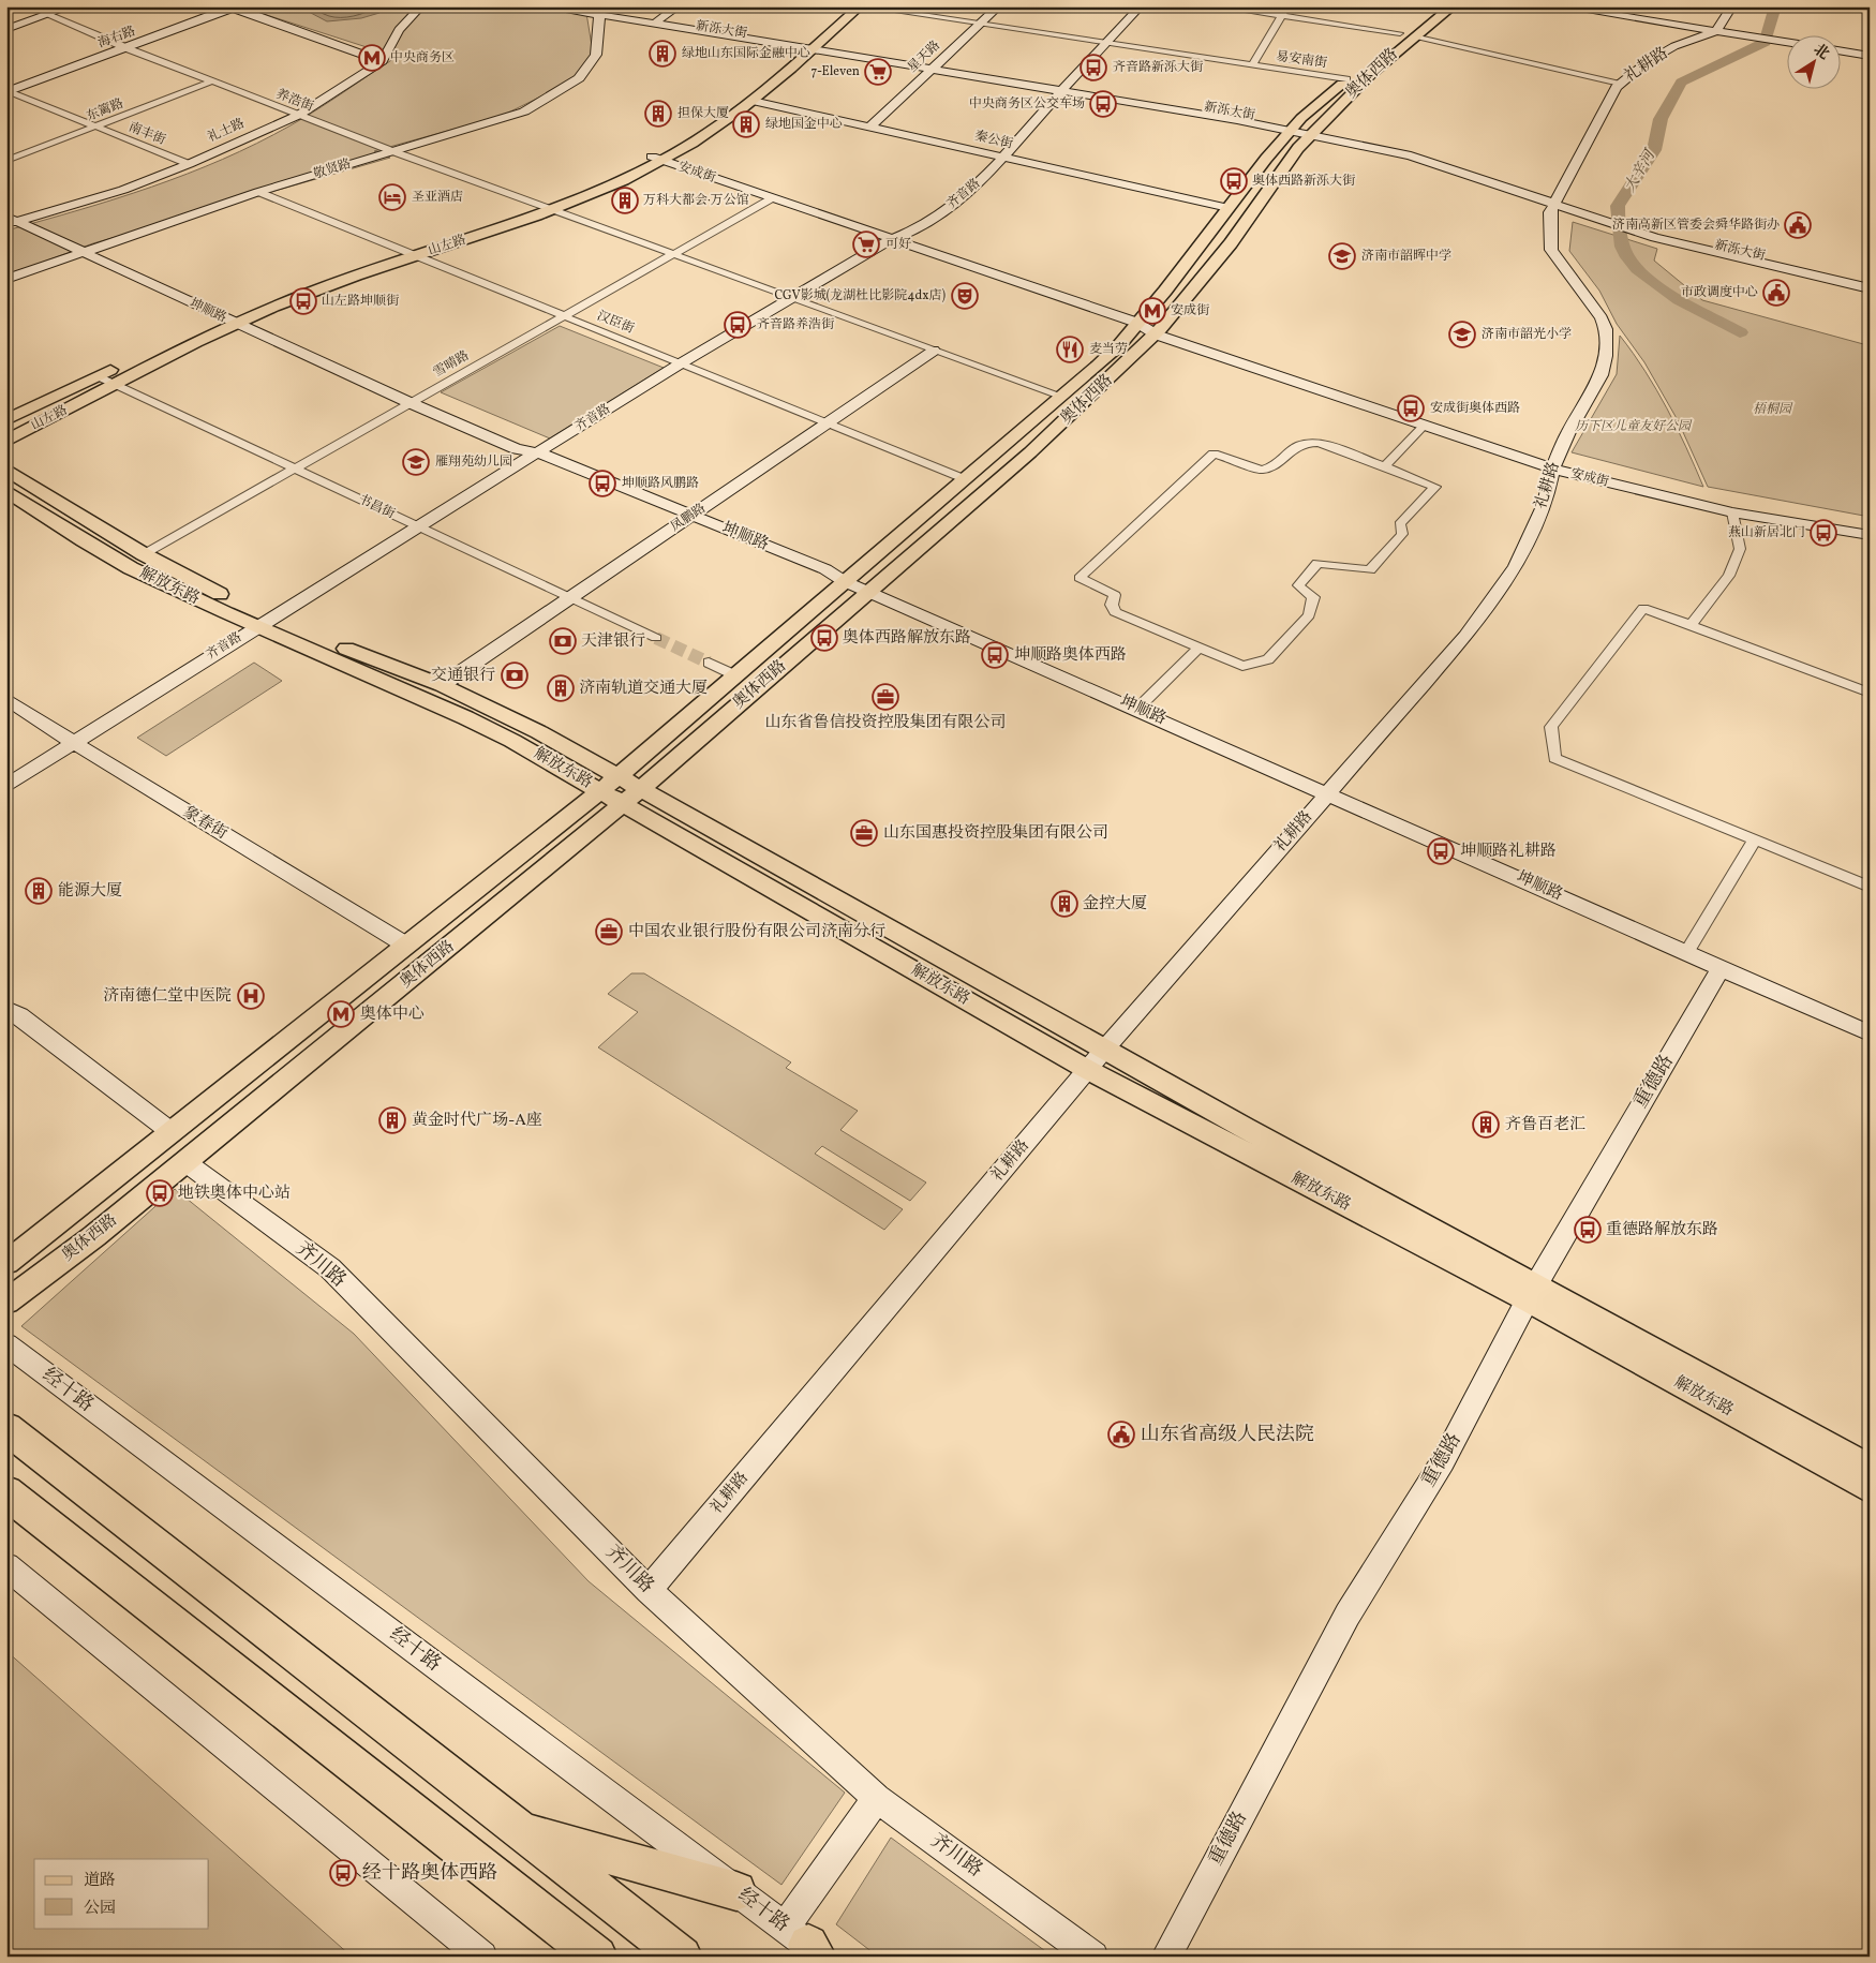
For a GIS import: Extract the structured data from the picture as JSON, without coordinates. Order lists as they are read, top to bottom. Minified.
{"streets":{"main road":["新泺大街","奥体西路","礼士路","敬贤路","山左路","坤顺路","解放东路","齐川路"],"street":["海右路","星天路","易安南街","礼耕路","养浩街","东篱路","南丰街","秦公街","安成街","齐音路","汉臣街","雪晴路","书昌街","凤鹏路","象春街","重德路","经十路"]},"crossings":[["新泺大街","星天路"],["新泺大街","礼耕路"],["新泺大街","奥体西路"],["新泺大街","敬贤路"],["新泺大街","齐音路"],["新泺大街","山左路"],["海右路","养浩街"],["海右路","南丰街"],["星天路","秦公街"],["易安南街","奥体西路"],["易安南街","齐音路"],["礼耕路","安成街"],["礼耕路","坤顺路"],["礼耕路","解放东路"],["礼耕路","齐川路"],["奥体西路","养浩街"],["奥体西路","秦公街"],["奥体西路","安成街"],["奥体西路","坤顺路"],["奥体西路","汉臣街"],["奥体西路","解放东路"],["奥体西路","象春街"],["奥体西路","齐川路"],["养浩街","东篱路"],["养浩街","礼士路"],["养浩街","敬贤路"],["养浩街","齐音路"],["养浩街","山左路"],["养浩街","雪晴路"],["养浩街","凤鹏路"],["东篱路","南丰街"],["礼士路","南丰街"],["礼士路","坤顺路"],["秦公街","齐音路"],["秦公街","山左路"],["敬贤路","坤顺路"],["敬贤路","汉臣街"],["安成街","齐音路"],["安成街","山左路"],["安成街","雪晴路"],["齐音路","坤顺路"],["齐音路","汉臣街"],["齐音路","书昌街"],["齐音路","解放东路"],["齐音路","象春街"],["山左路","坤顺路"],["山左路","汉臣街"],["山左路","书昌街"],["坤顺路","雪晴路"],["坤顺路","凤鹏路"],["坤顺路","重德路"],["汉臣街","雪晴路"],["汉臣街","凤鹏路"],["雪晴路","书昌街"],["雪晴路","解放东路"],["书昌街","凤鹏路"],["凤鹏路","解放东路"],["解放东路","重德路"]],"water":["大辛河"],"parks":["梧桐园","历下区儿童友好公园"],"places":{"building":["绿地山东国际金融中心","担保大厦","绿地国金中心","万科大都会·万公馆","济南轨道交通大厦","能源大厦","金控大厦","黄金时代广场-A座","齐鲁百老汇"],"metro station":["中央商务区","安成街","奥体中心"],"bus stop":["齐音路新泺大街","中央商务区公交车场","奥体西路新泺大街","山左路坤顺街","齐音路养浩街","安成街奥体西路","坤顺路风鹏路","燕山新居北门","奥体西路解放东路","坤顺路奥体西路","坤顺路礼耕路","地铁奥体中心站","重德路解放东路","经十路奥体西路"],"supermarket":["7-Eleven","可好"],"hotel":["圣亚酒店"],"public building":["济南高新区管委会舜华路街办","市政调度中心","山东省高级人民法院"],"school or university":["济南市韶晖中学","济南市韶光小学","雁翔苑幼儿园"],"theatre":["CGV影城(龙湖杜比影院4dx店)"],"restaurant":["麦当劳"],"bank":["天津银行","交通银行"],"office":["山东省鲁信投资控股集团有限公司","山东国惠投资控股集团有限公司","中国农业银行股份有限公司济南分行"],"hospital":["济南德仁堂中医院"]},"legend":["道路","公园"],"north":"top right"}
